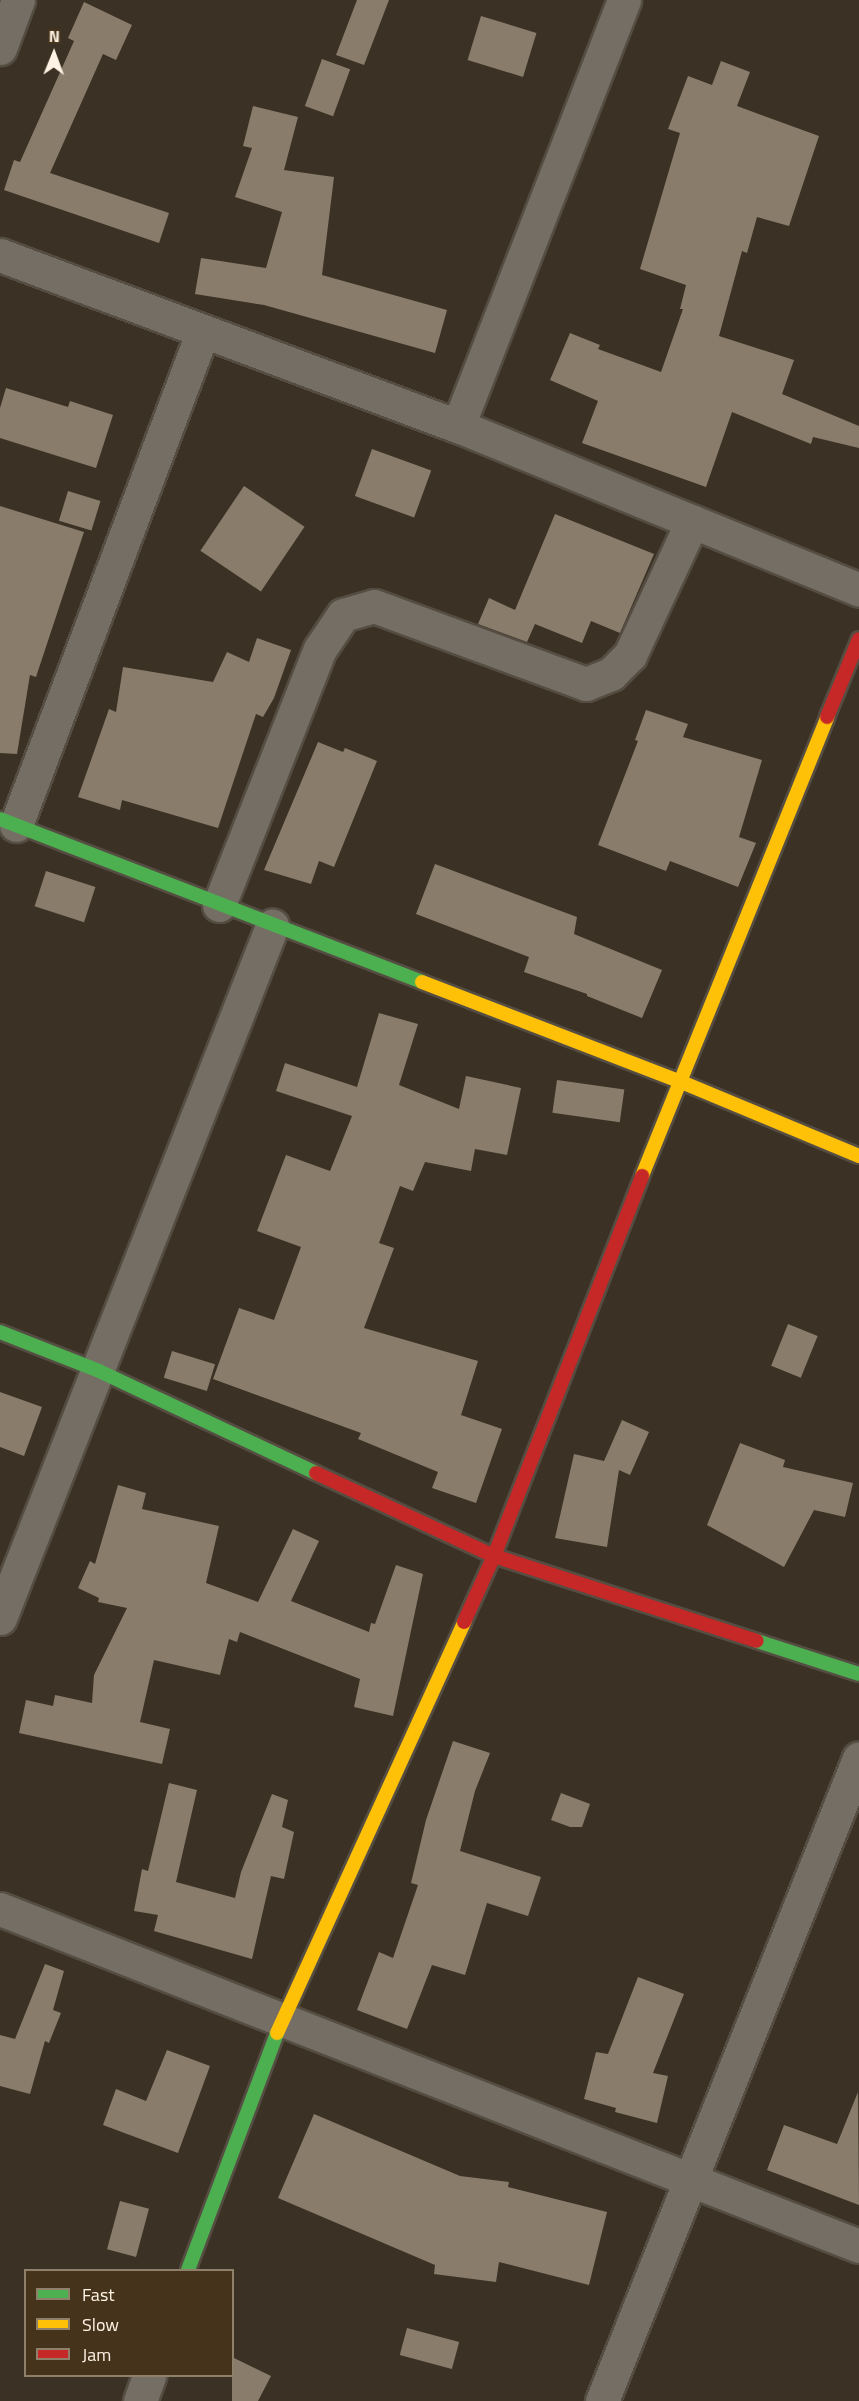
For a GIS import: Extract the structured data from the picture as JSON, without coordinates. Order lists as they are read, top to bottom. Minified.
{"legend":["Fast","Slow","Jam"],"north":"top"}
